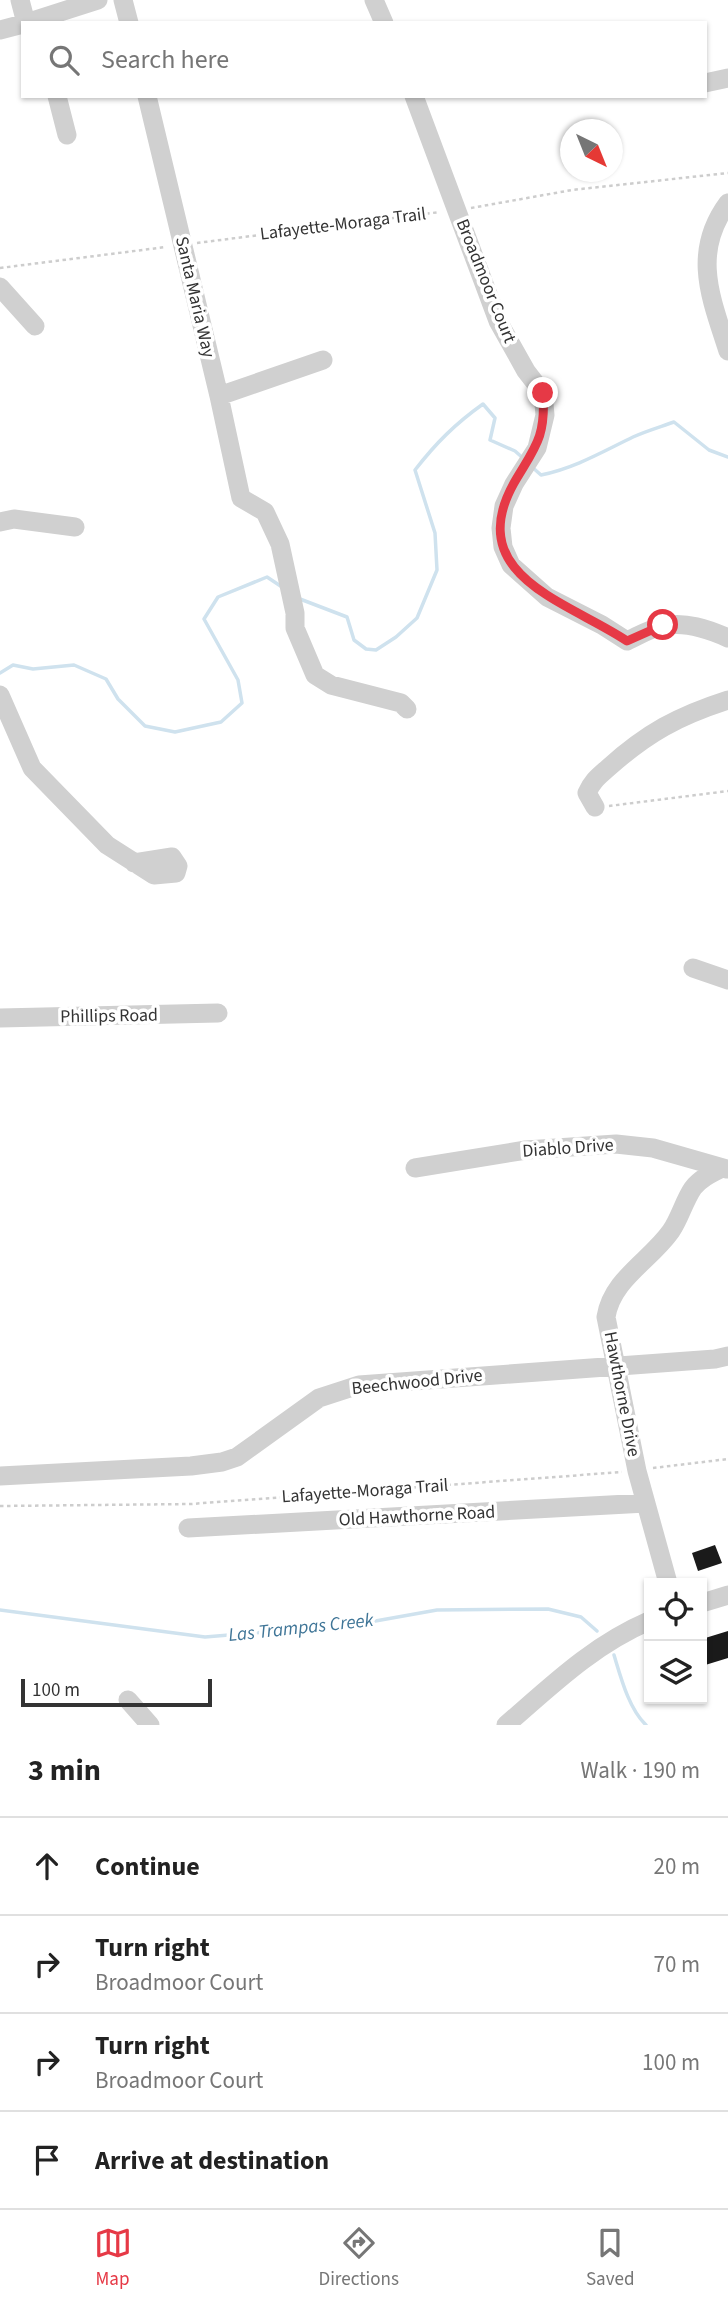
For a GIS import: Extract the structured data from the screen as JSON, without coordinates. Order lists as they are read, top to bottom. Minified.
{"streets":{"street":["Broadmoor Court","Santa Maria Way","Phillips Road","Diablo Drive","Beechwood Drive","Hawthorne Drive","Old Hawthorne Road"],"path":["Lafayette-Moraga Trail"]},"crossings":[["Lafayette-Moraga Trail","Broadmoor Court"],["Lafayette-Moraga Trail","Santa Maria Way"],["Lafayette-Moraga Trail","Hawthorne Drive"],["Diablo Drive","Hawthorne Drive"],["Beechwood Drive","Hawthorne Drive"],["Hawthorne Drive","Old Hawthorne Road"]],"water":["Las Trampas Creek"],"scale_bar":"100 m","north":"bottom right","page":{"search":"Search here","scale":"100 m","heading":["3 min","Walk · 190 m"],"list":[["Continue","20 m"],["Turn right","Broadmoor Court","70 m"],["Turn right","Broadmoor Court","100 m"],"Arrive at destination"],"nav":["Map","Directions","Saved"]}}
